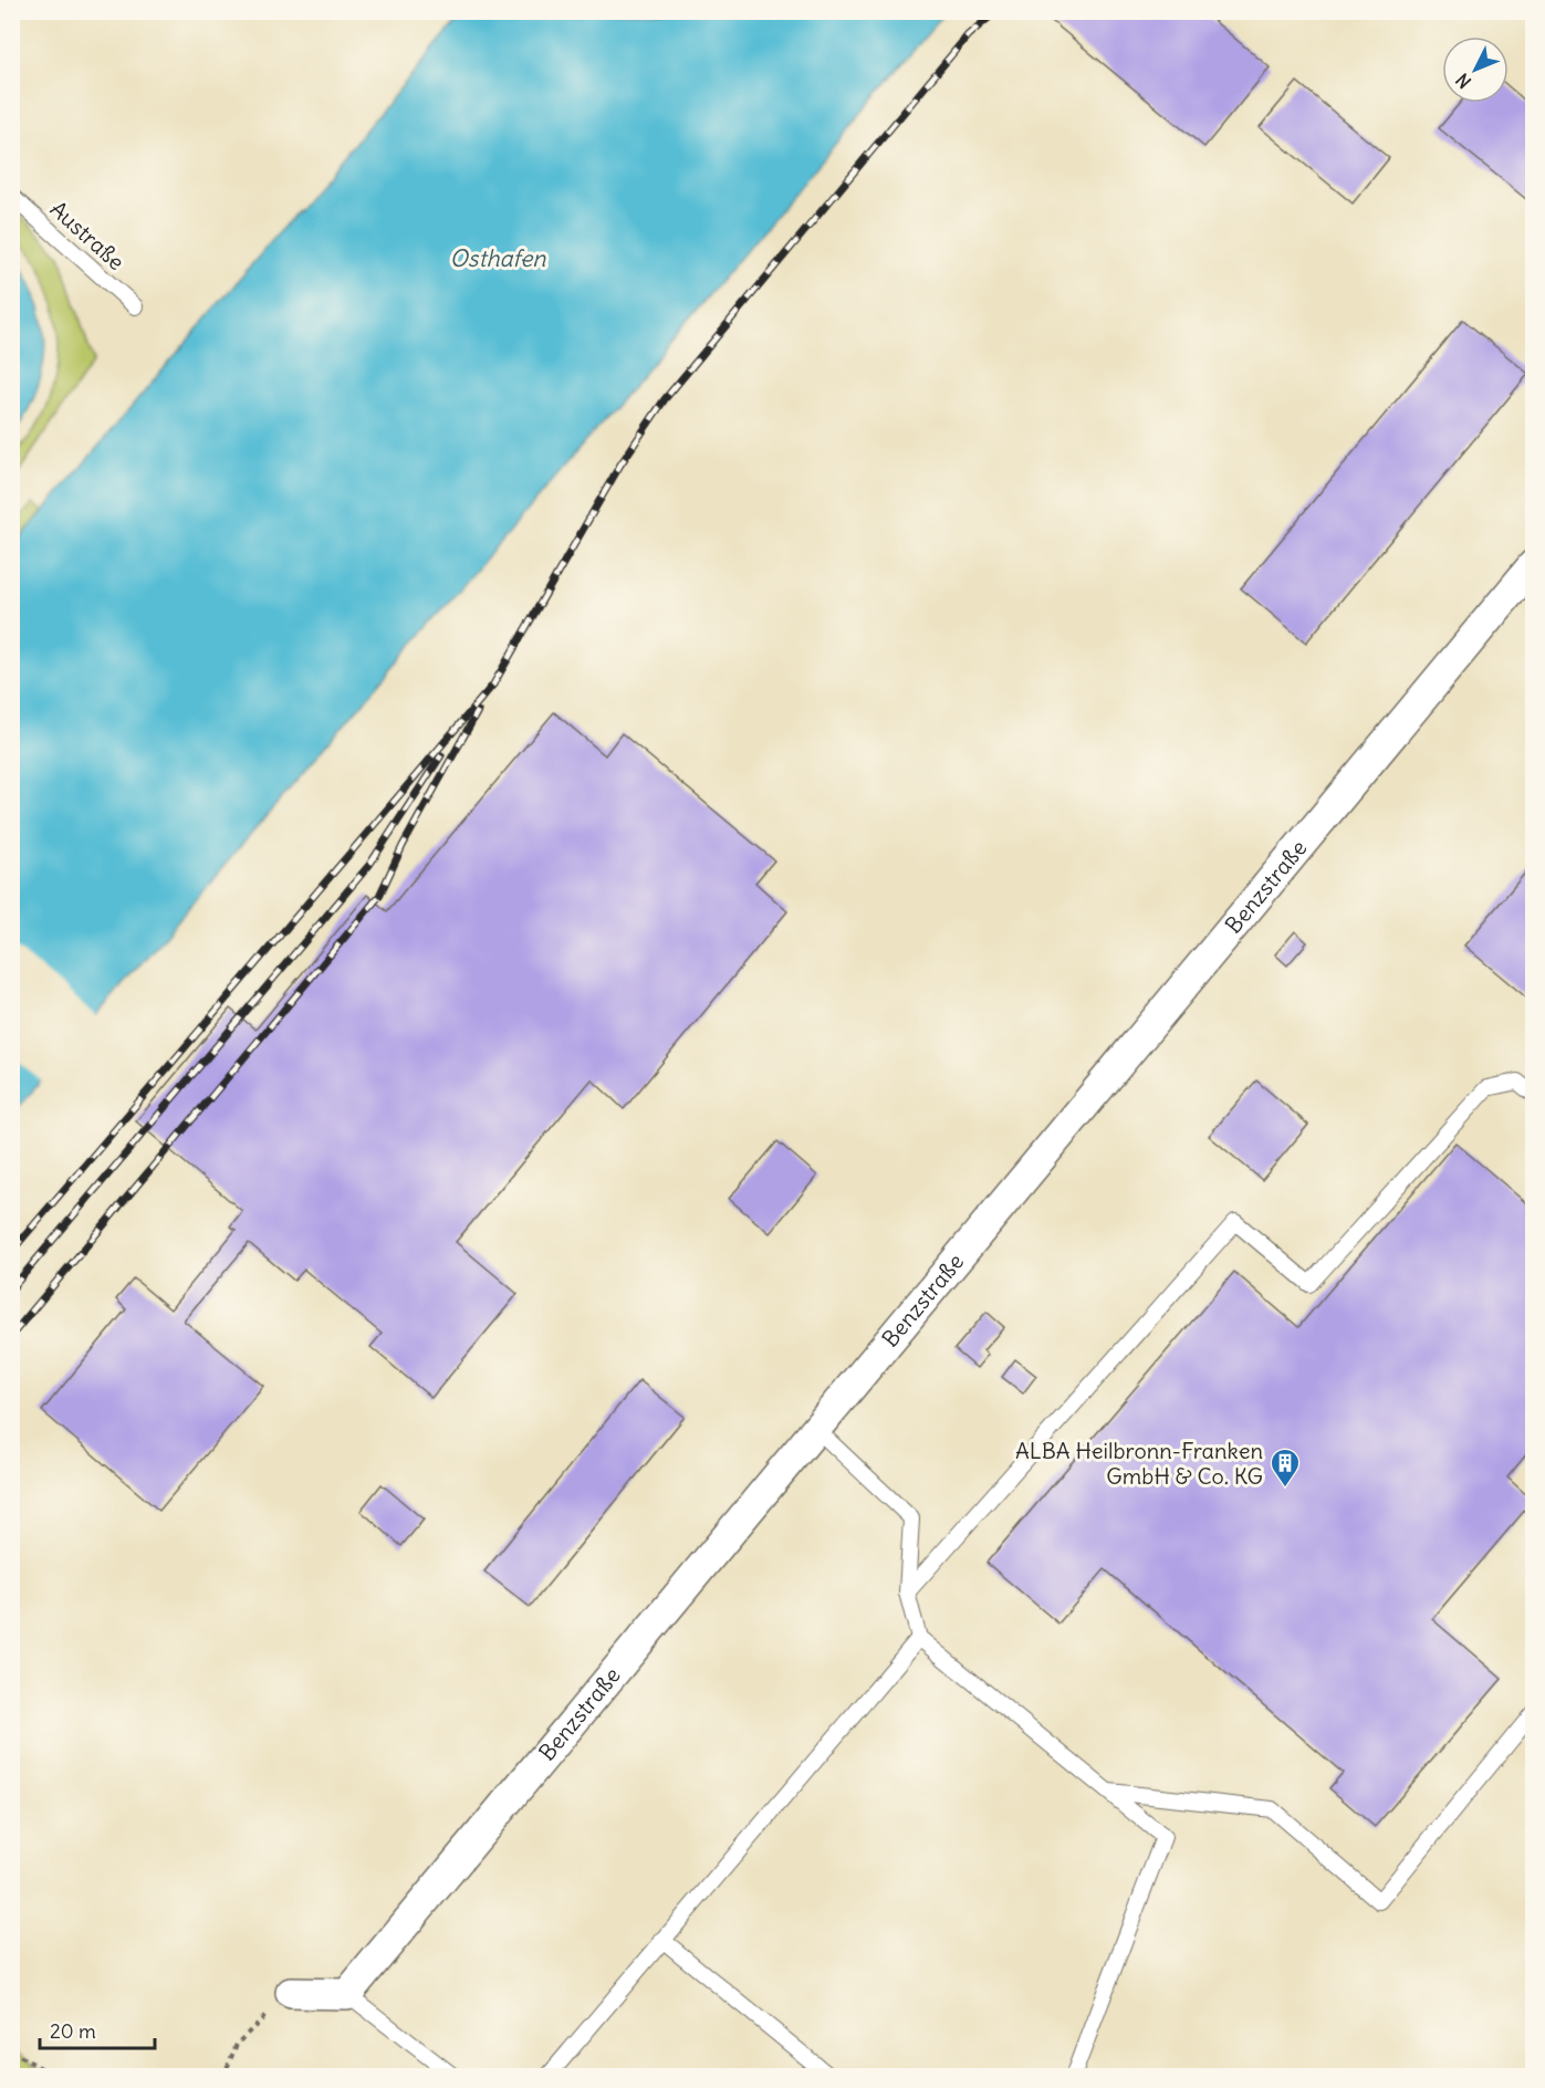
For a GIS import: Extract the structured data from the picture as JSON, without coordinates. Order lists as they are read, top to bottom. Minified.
{"streets":{"street":["Benzstraße"],"lane":["Austraße"]},"water":["Osthafen"],"places":{"building":["ALBA Heilbronn-Franken GmbH & Co. KG"]},"scale_bar":"20 m","north":"bottom left"}
